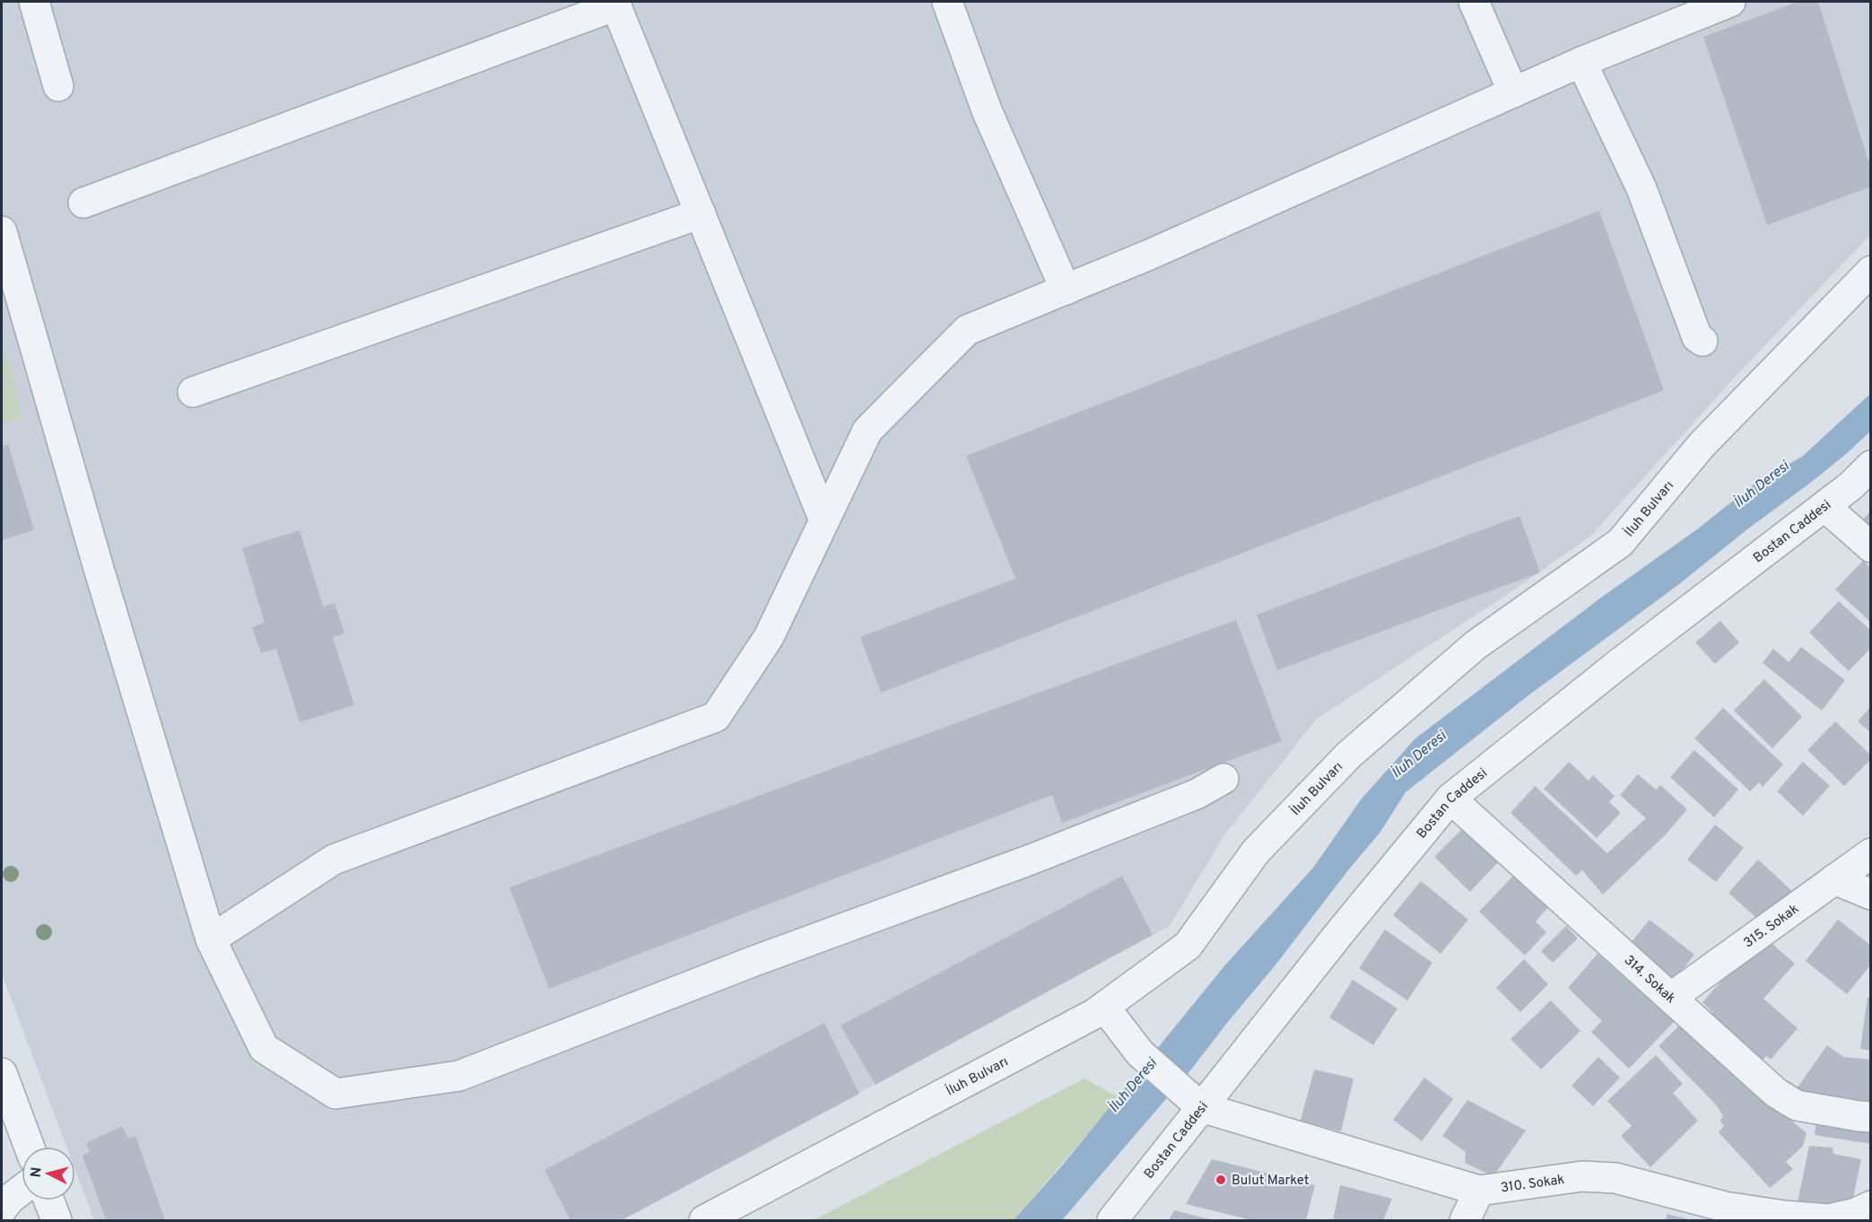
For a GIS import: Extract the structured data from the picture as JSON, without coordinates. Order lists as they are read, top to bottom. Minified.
{"streets":{"street":["İluh Bulvarı","Bostan Caddesi","315. Sokak","314. Sokak","310. Sokak"]},"crossings":[["Bostan Caddesi","314. Sokak"],["Bostan Caddesi","310. Sokak"],["315. Sokak","314. Sokak"]],"water":["İluh Deresi"],"places":["Bulut Market"],"north":"left"}
